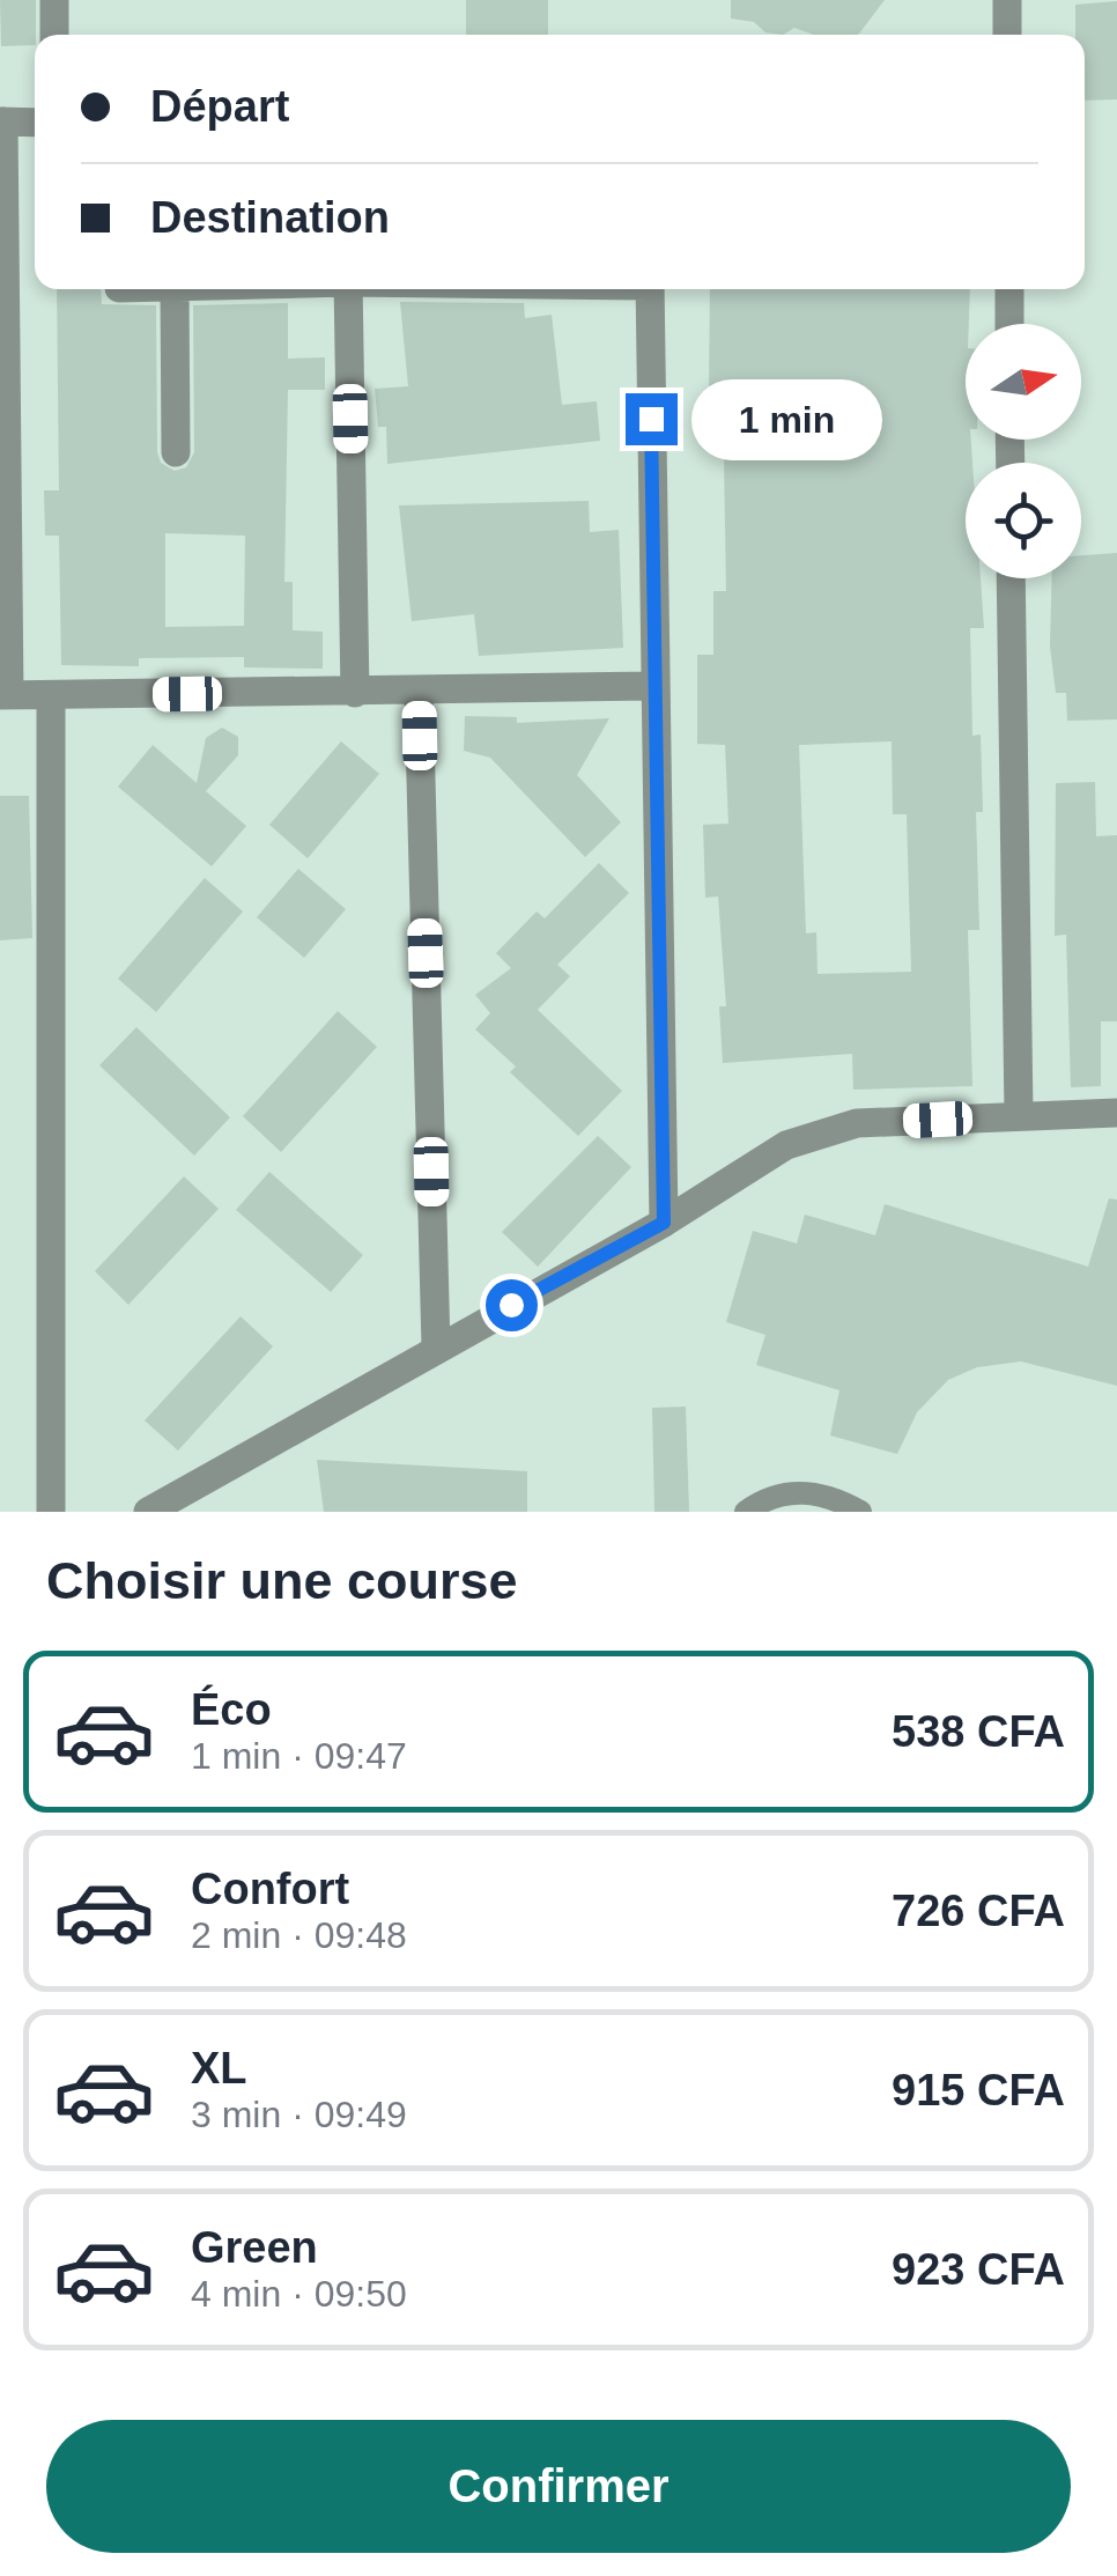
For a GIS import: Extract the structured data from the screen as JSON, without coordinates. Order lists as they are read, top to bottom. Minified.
{"north":"right","page":{"banner":["Départ","Destination"],"bubble":"1 min","heading":"Choisir une course","list":[{"name":"Éco","note":"1 min · 09:47","value":"538 CFA"},{"name":"Confort","note":"2 min · 09:48","value":"726 CFA"},{"name":"XL","note":"3 min · 09:49","value":"915 CFA"},{"name":"Green","note":"4 min · 09:50","value":"923 CFA"}],"buttons":"Confirmer"}}
